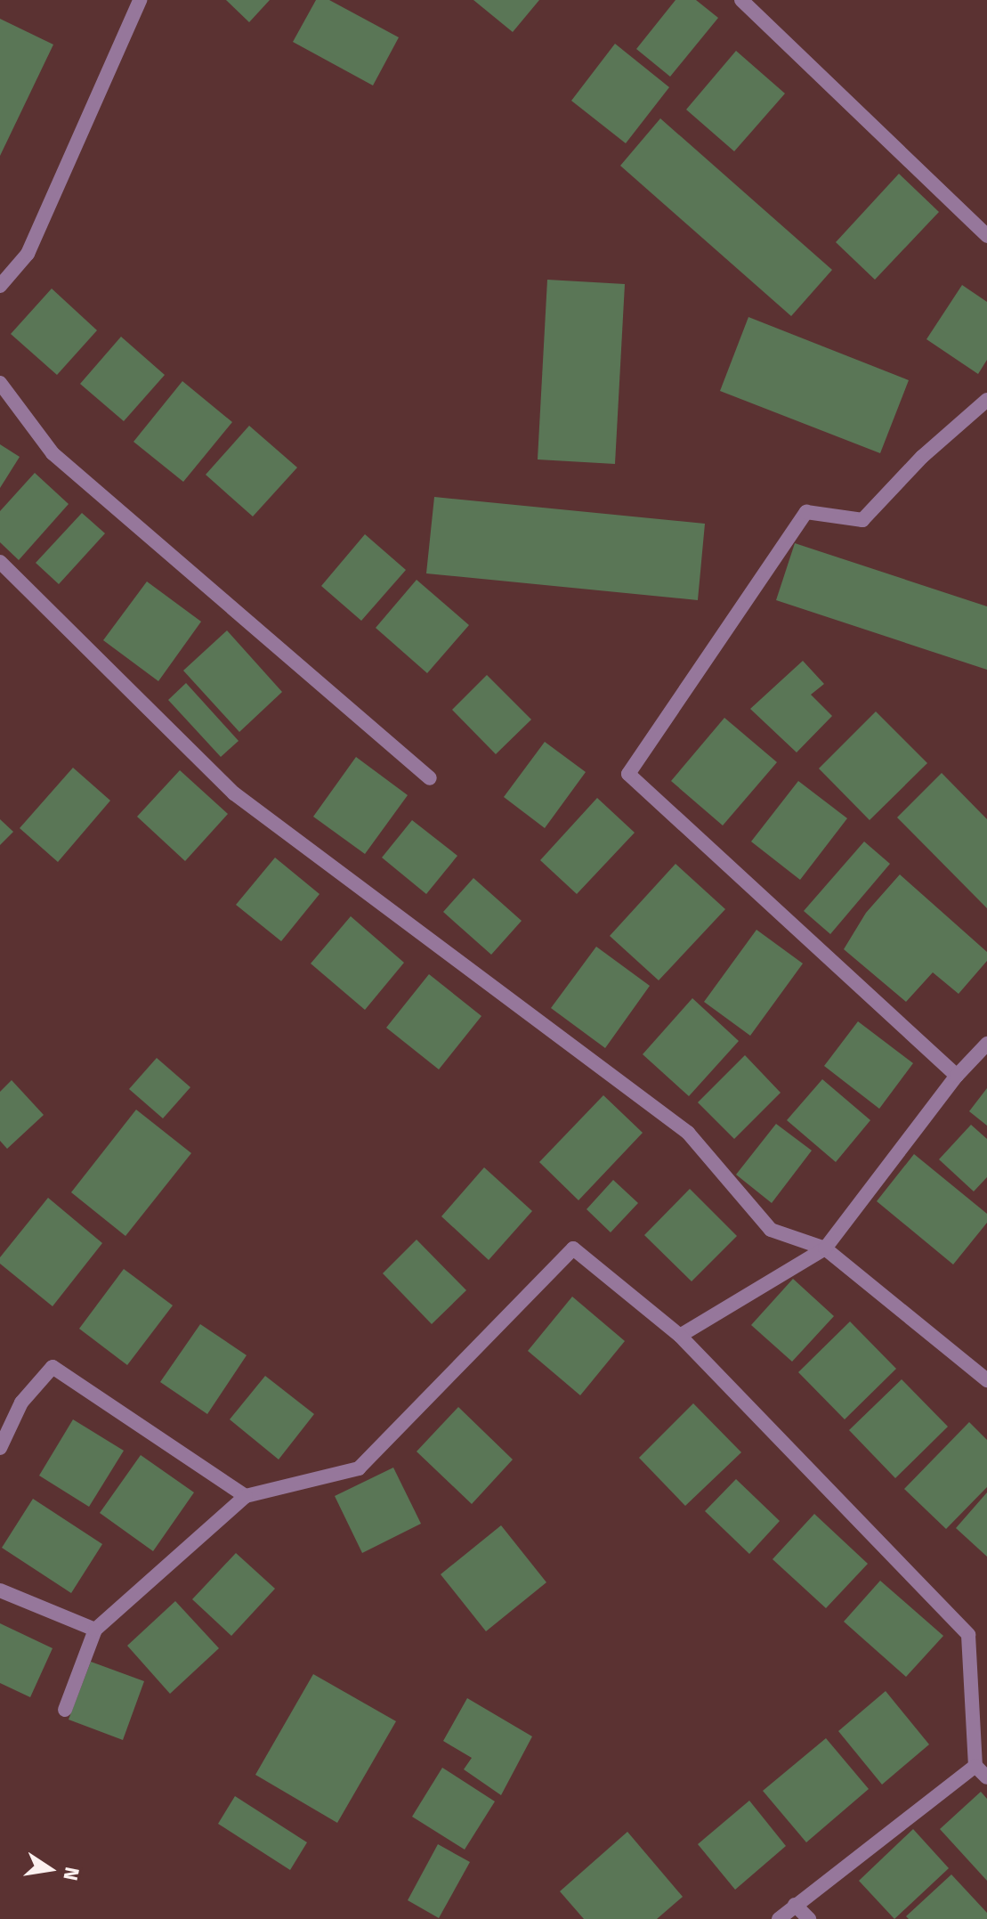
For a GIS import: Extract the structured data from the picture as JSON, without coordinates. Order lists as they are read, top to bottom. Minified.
{"north":"right"}
